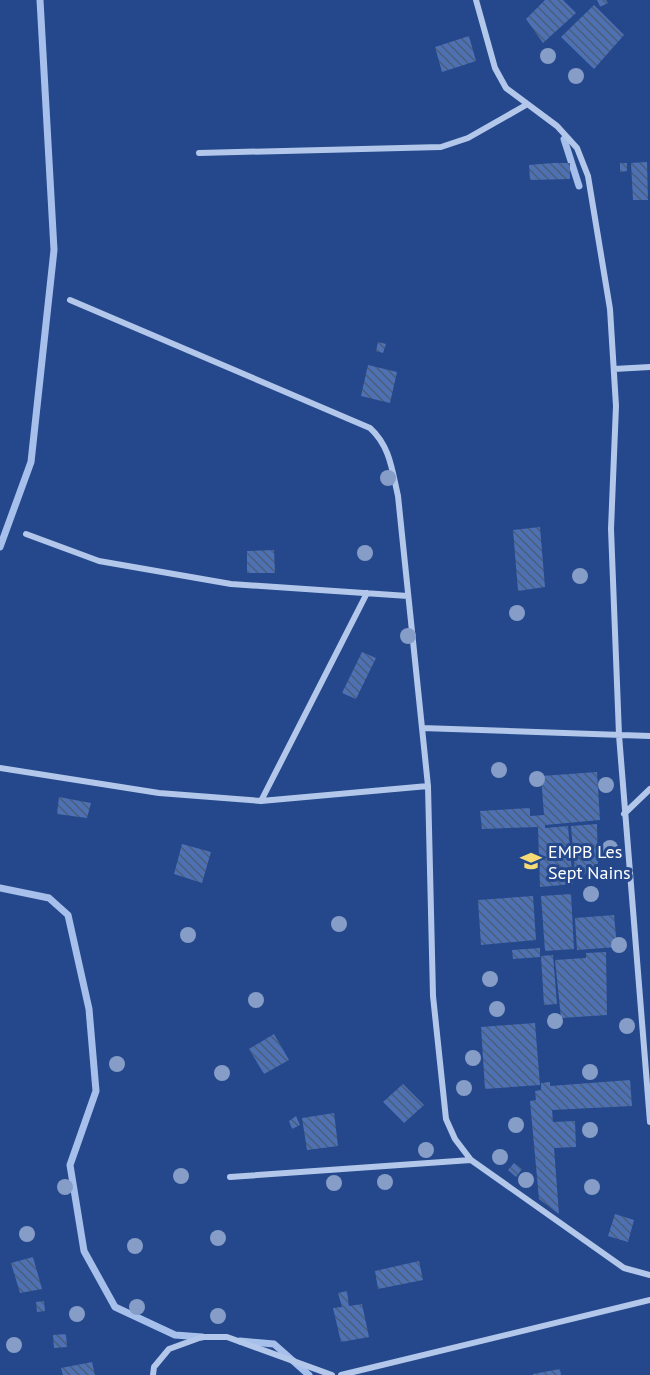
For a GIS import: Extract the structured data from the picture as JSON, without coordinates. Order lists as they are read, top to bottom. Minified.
{"places":{"school or university":["EMPB Les Sept Nains"]}}
